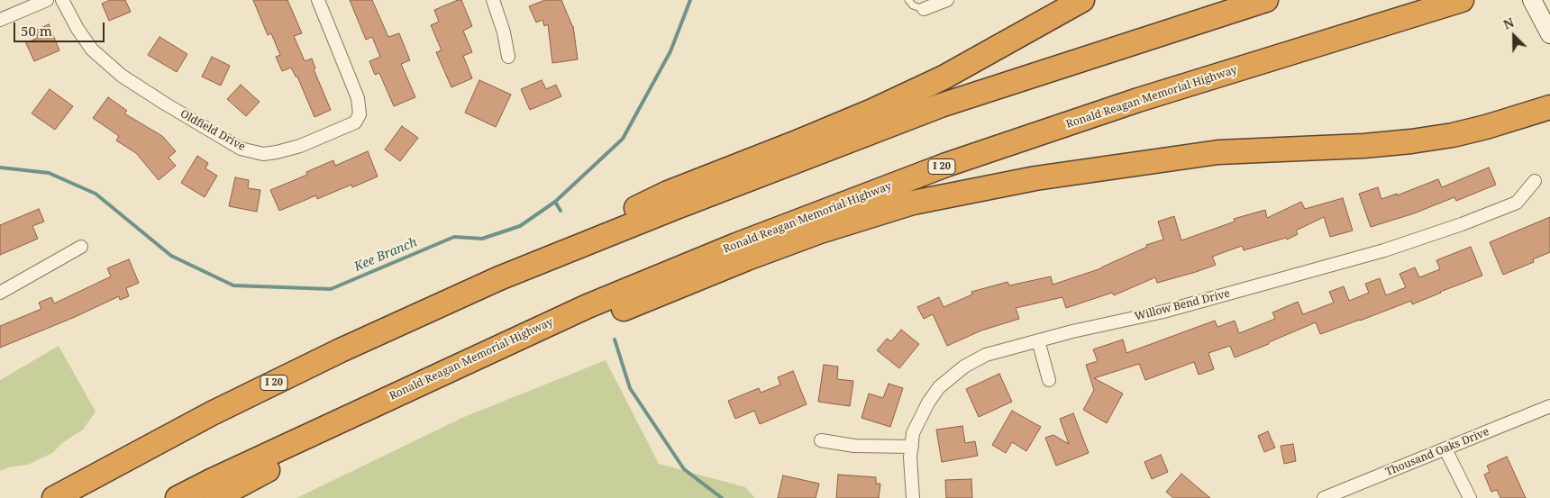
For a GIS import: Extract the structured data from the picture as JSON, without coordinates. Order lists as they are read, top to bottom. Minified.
{"streets":{"highway":["Ronald Reagan Memorial Highway","I 20"],"street":["Oldfield Drive","Willow Bend Drive","Thousand Oaks Drive"]},"water":["Kee Branch"],"scale_bar":"50 m","north":"top left"}
